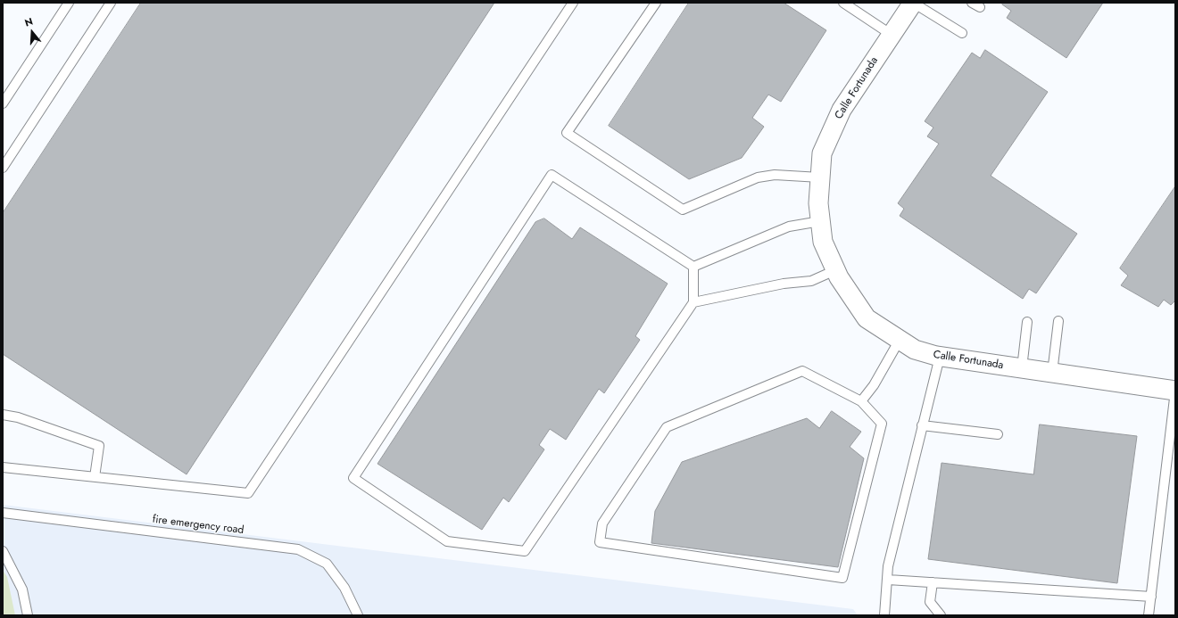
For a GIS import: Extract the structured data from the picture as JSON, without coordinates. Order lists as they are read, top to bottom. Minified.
{"streets":{"street":["Calle Fortunada"],"lane":["fire emergency road"]},"north":"top"}
